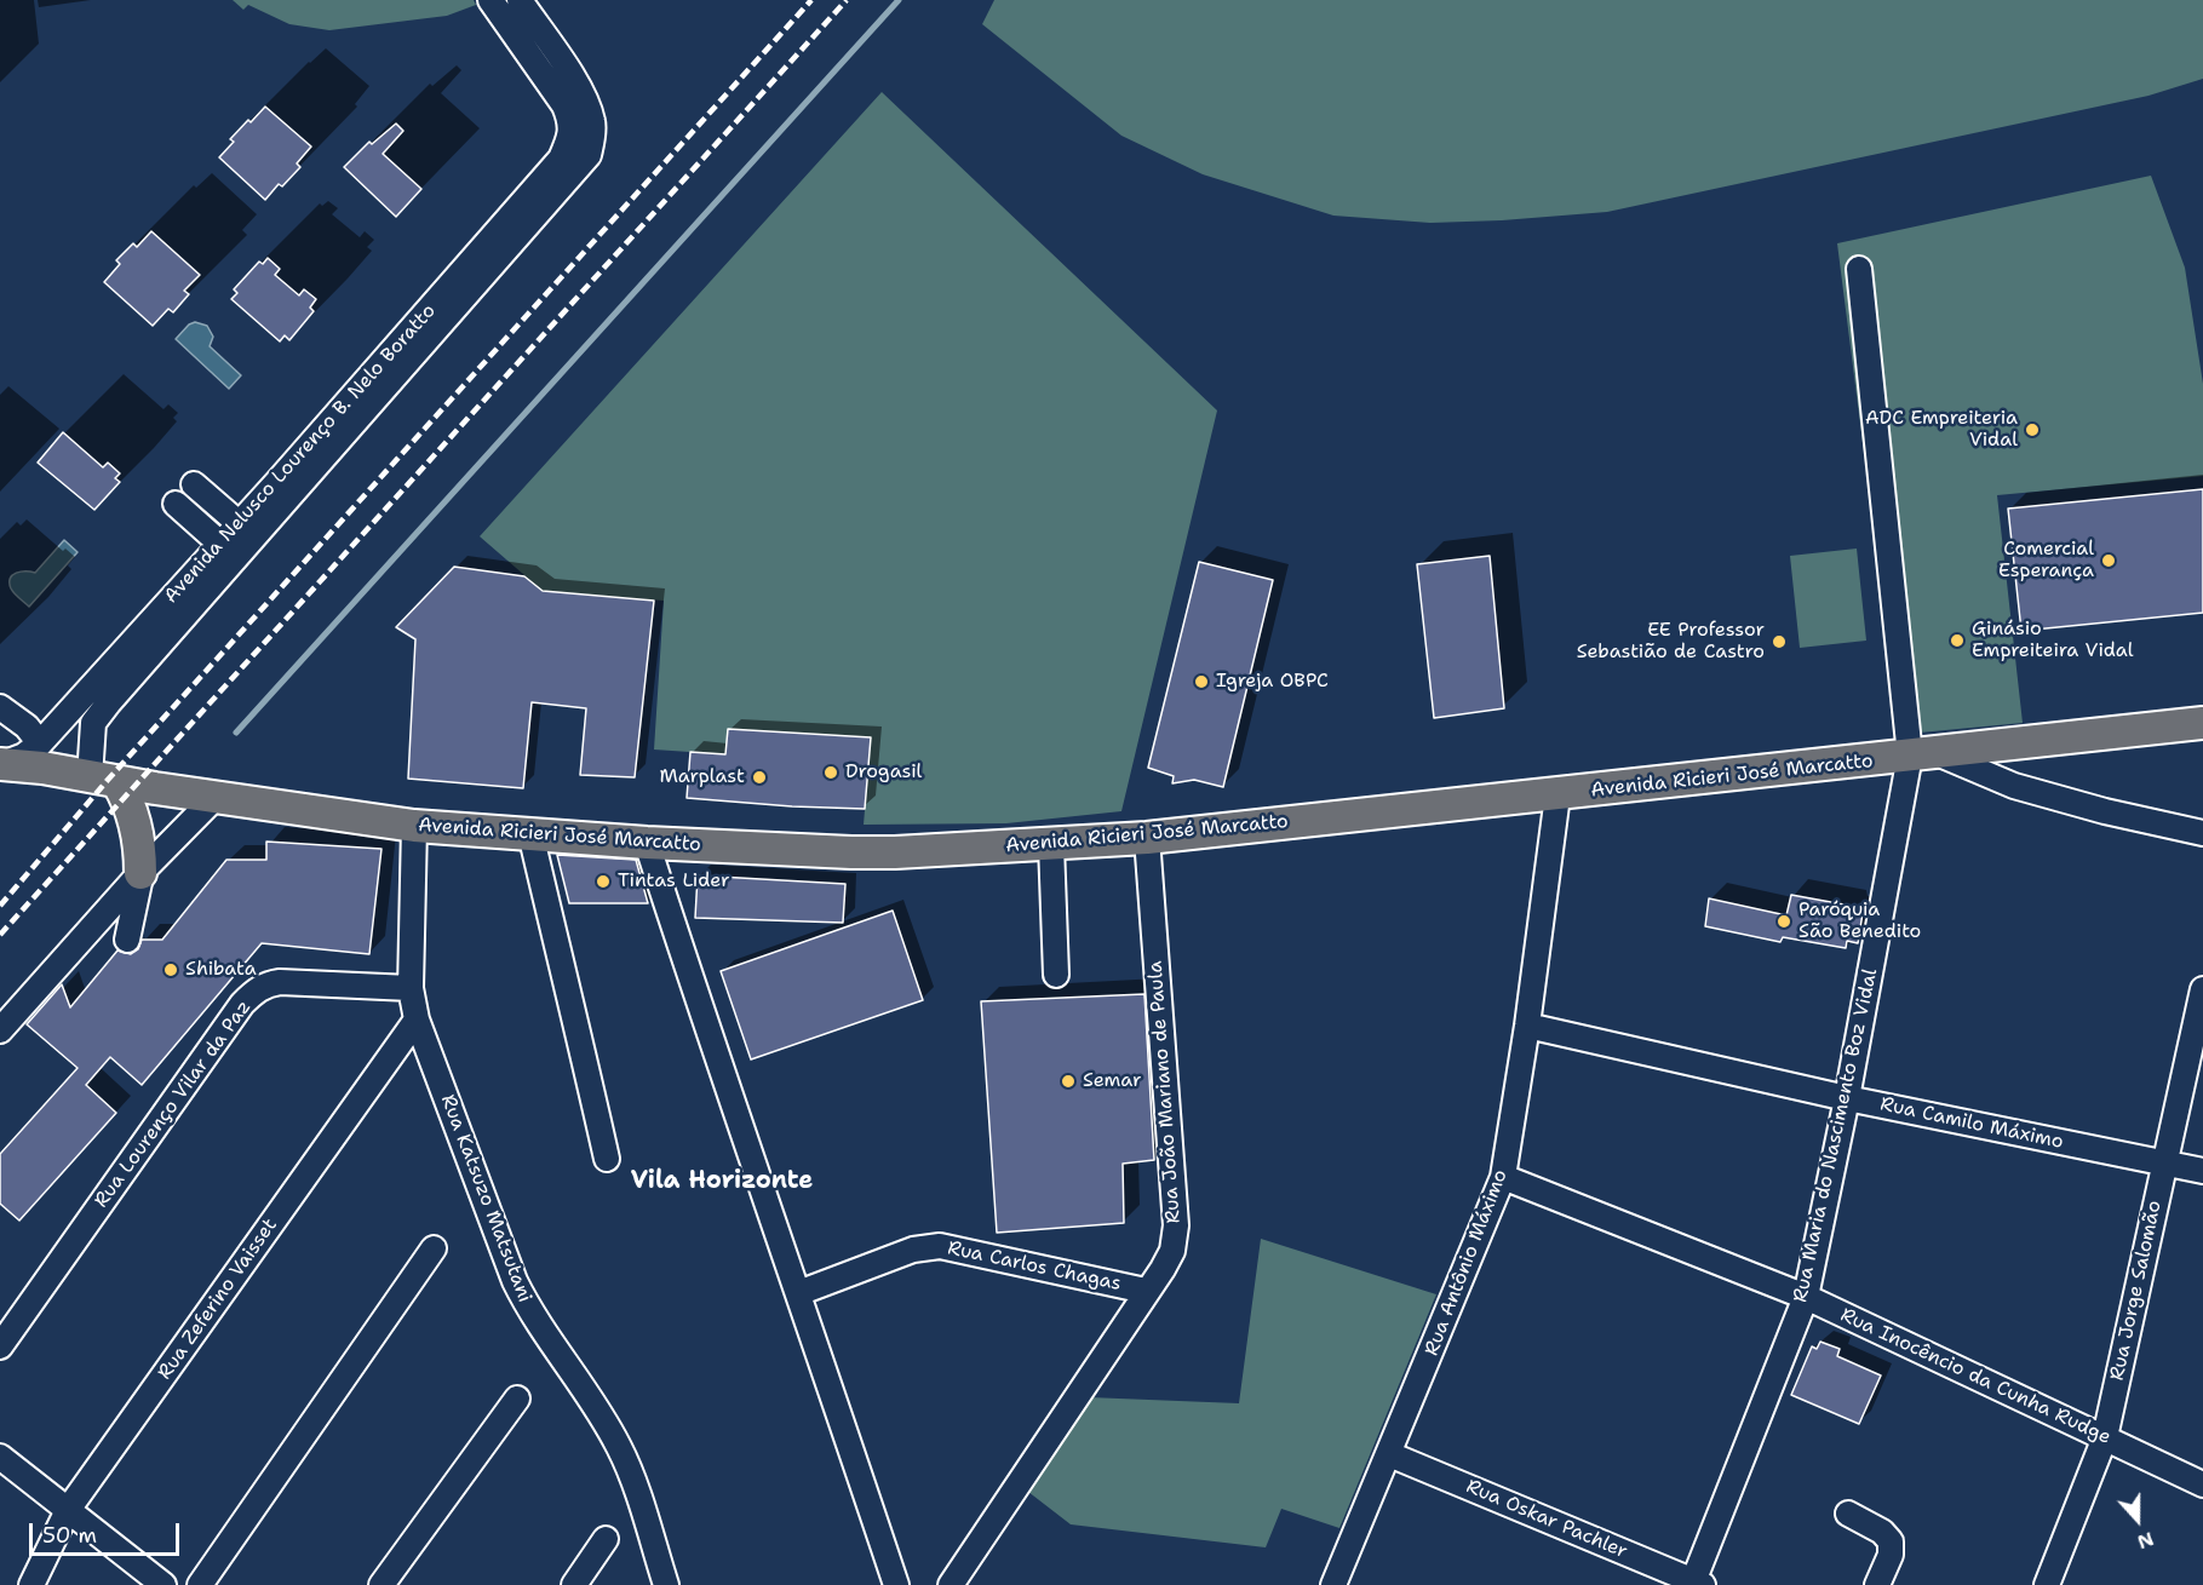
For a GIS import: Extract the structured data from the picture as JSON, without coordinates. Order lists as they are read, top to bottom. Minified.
{"streets":{"main road":["Avenida Ricieri José Marcatto"],"street":["Avenida Nelusco Lourenço B. Nelo Boratto","Rua João Mariano de Paula","Rua Lourenço Vilar da Paz","Rua Camilo Máximo","Rua Maria do Nascimento Boz Vidal","Rua Katsuzo Matsutani","Rua Antônio Máximo","Rua Carlos Chagas","Rua Jorge Salomão","Rua Zeferino Vaisset","Rua Inocêncio da Cunha Rudge","Rua Oskar Pachler"]},"crossings":[["Avenida Nelusco Lourenço B. Nelo Boratto","Avenida Ricieri José Marcatto"],["Avenida Ricieri José Marcatto","Rua João Mariano de Paula"],["Avenida Ricieri José Marcatto","Rua Maria do Nascimento Boz Vidal"],["Avenida Ricieri José Marcatto","Rua Katsuzo Matsutani"],["Avenida Ricieri José Marcatto","Rua Antônio Máximo"],["Rua João Mariano de Paula","Rua Carlos Chagas"],["Rua Lourenço Vilar da Paz","Rua Katsuzo Matsutani"],["Rua Camilo Máximo","Rua Maria do Nascimento Boz Vidal"],["Rua Camilo Máximo","Rua Antônio Máximo"],["Rua Camilo Máximo","Rua Jorge Salomão"],["Rua Maria do Nascimento Boz Vidal","Rua Inocêncio da Cunha Rudge"],["Rua Maria do Nascimento Boz Vidal","Rua Oskar Pachler"],["Rua Katsuzo Matsutani","Rua Zeferino Vaisset"],["Rua Antônio Máximo","Rua Inocêncio da Cunha Rudge"],["Rua Antônio Máximo","Rua Oskar Pachler"],["Rua Jorge Salomão","Rua Inocêncio da Cunha Rudge"]],"districts":["Vila Horizonte"],"places":["ADC Empreiteria Vidal","Comercial Esperança","Ginásio Empreiteira Vidal","EE Professor Sebastião de Castro","Igreja OBPC","Drogasil","Marplast","Tintas Lider","Paróquia São Benedito","Shibata","Semar"],"scale_bar":"50 m","north":"bottom"}
